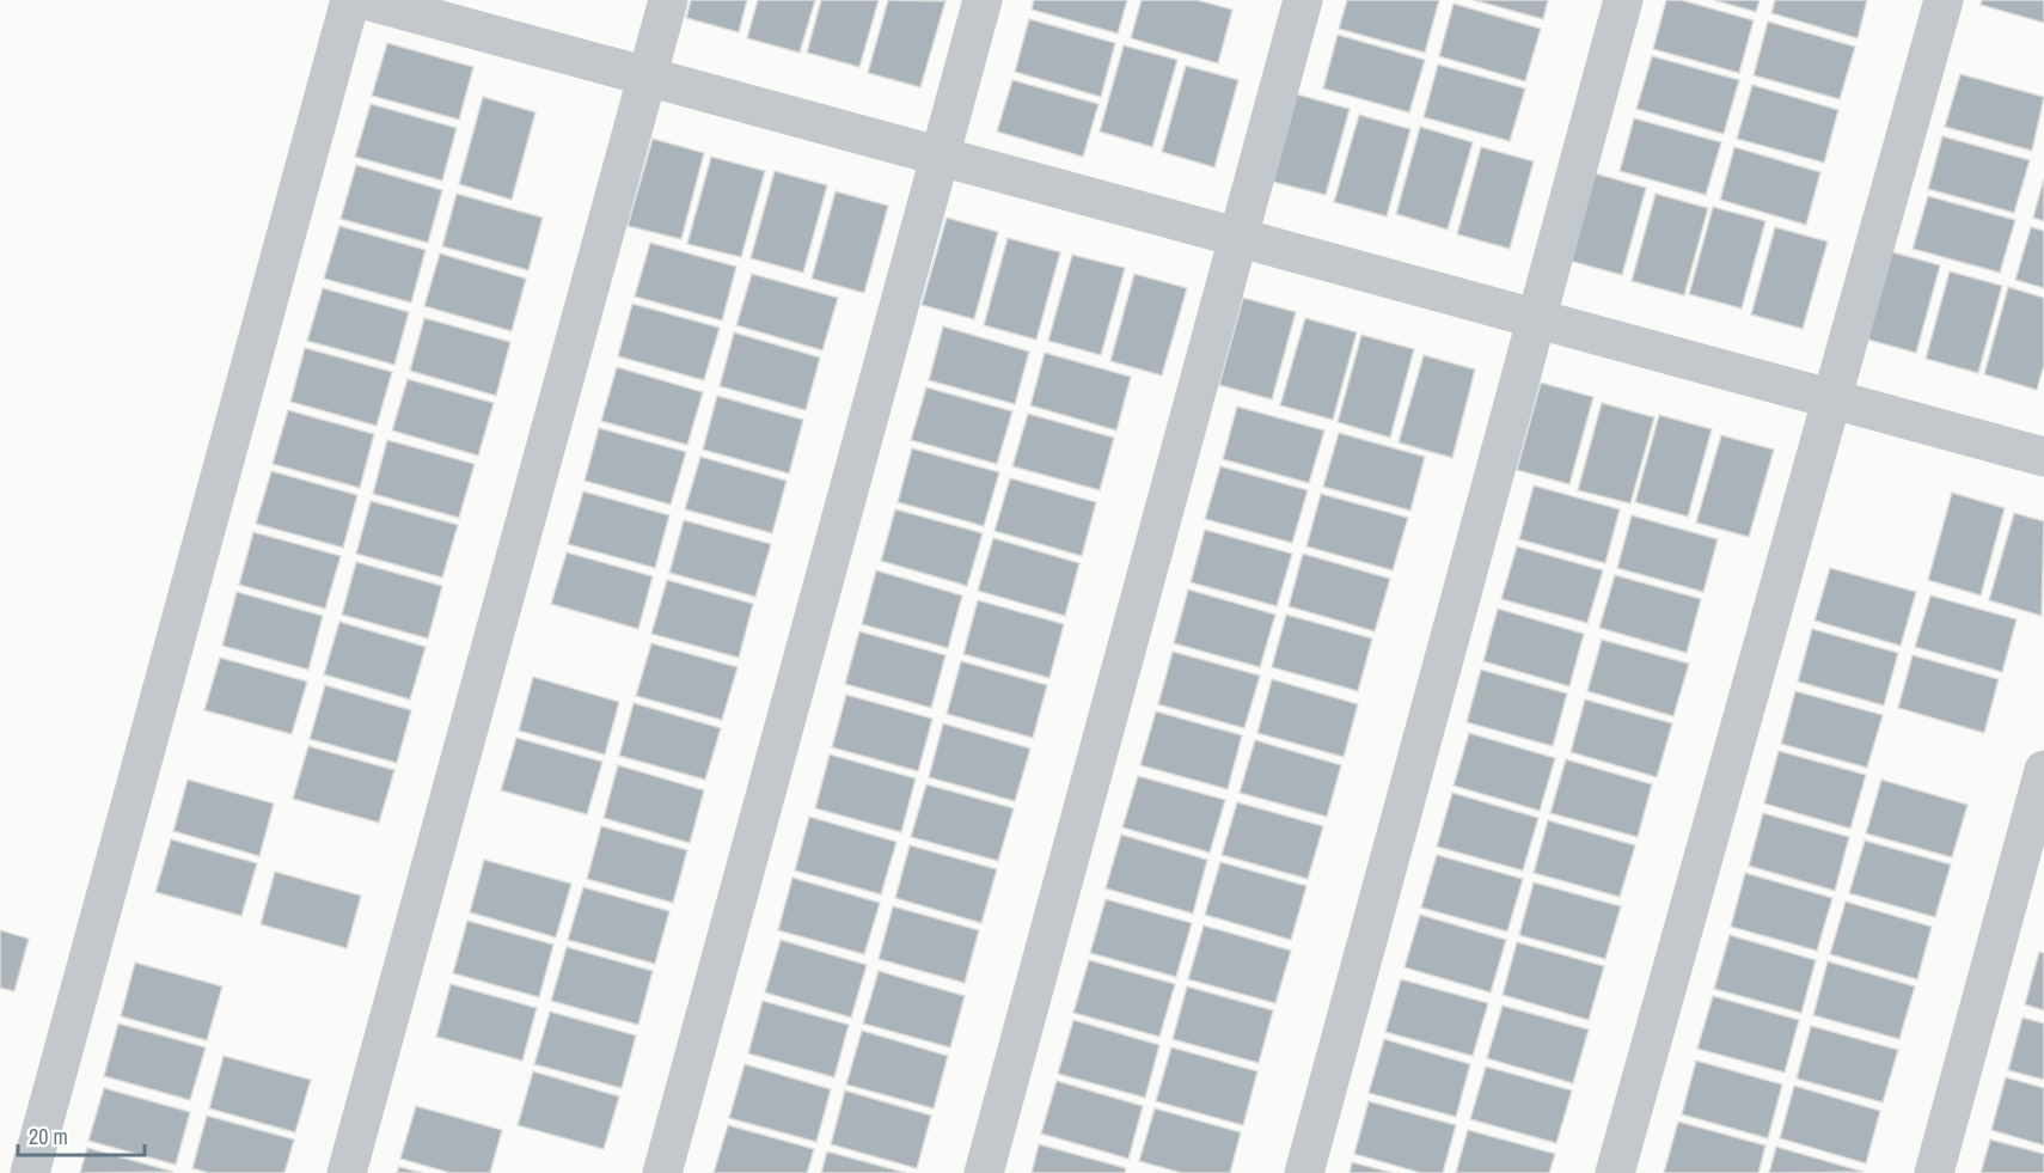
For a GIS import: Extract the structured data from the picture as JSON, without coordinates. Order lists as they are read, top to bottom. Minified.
{"scale_bar":"20 m"}
